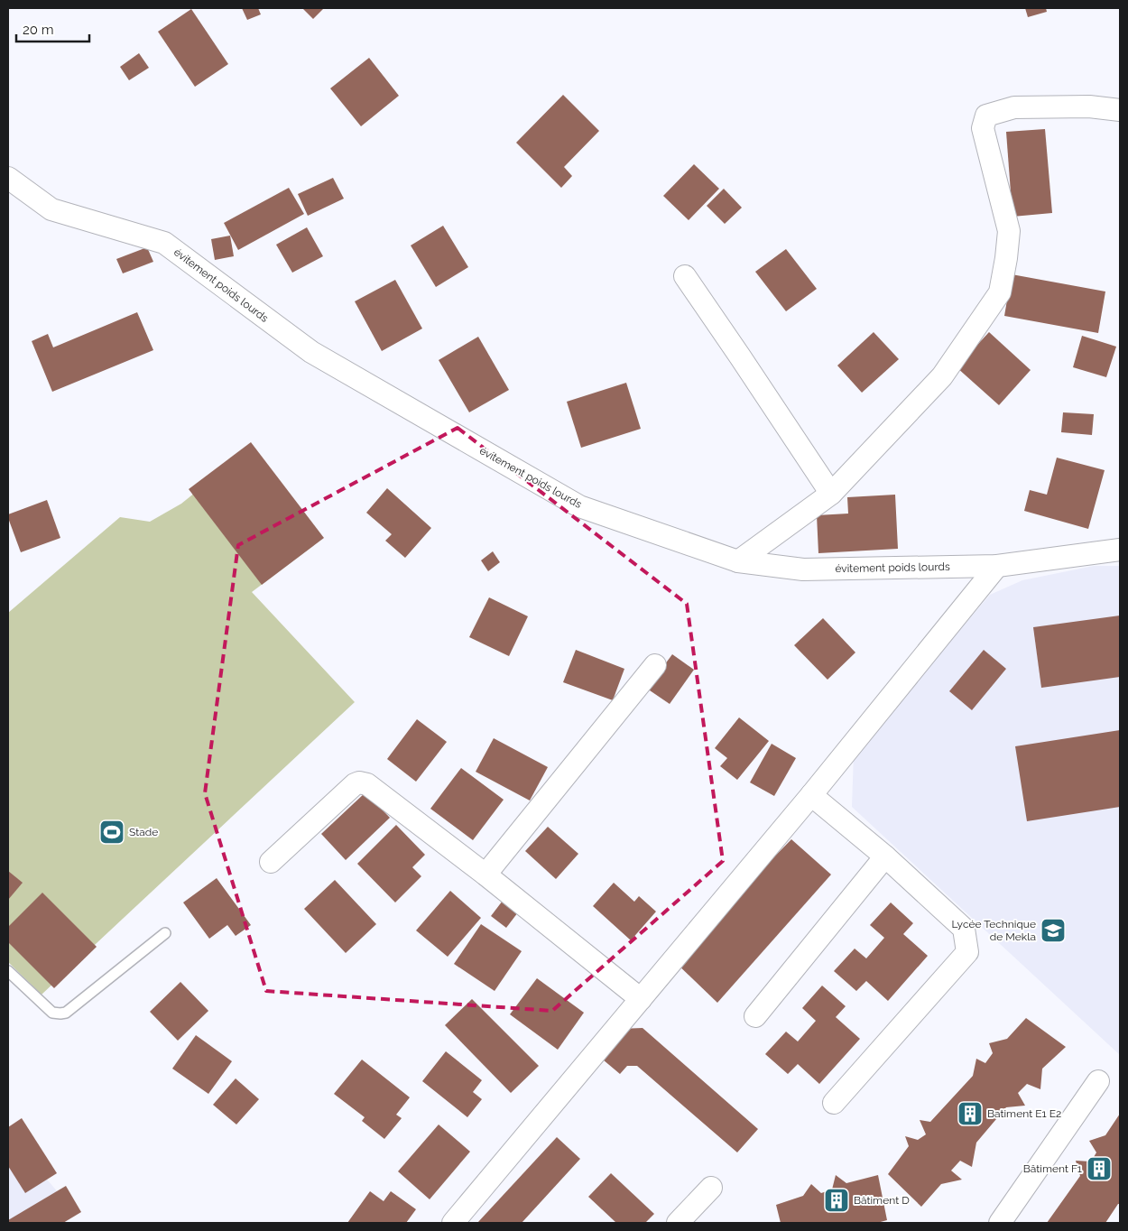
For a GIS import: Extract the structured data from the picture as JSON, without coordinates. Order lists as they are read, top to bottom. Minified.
{"streets":{"street":["évitement poids lourds"]},"places":{"sports":["Stade"],"school or university":["Lycée Technique de Mekla"],"building":["Batiment E1 E2","Bâtiment F1","Bâtiment D"]},"scale_bar":"20 m"}
